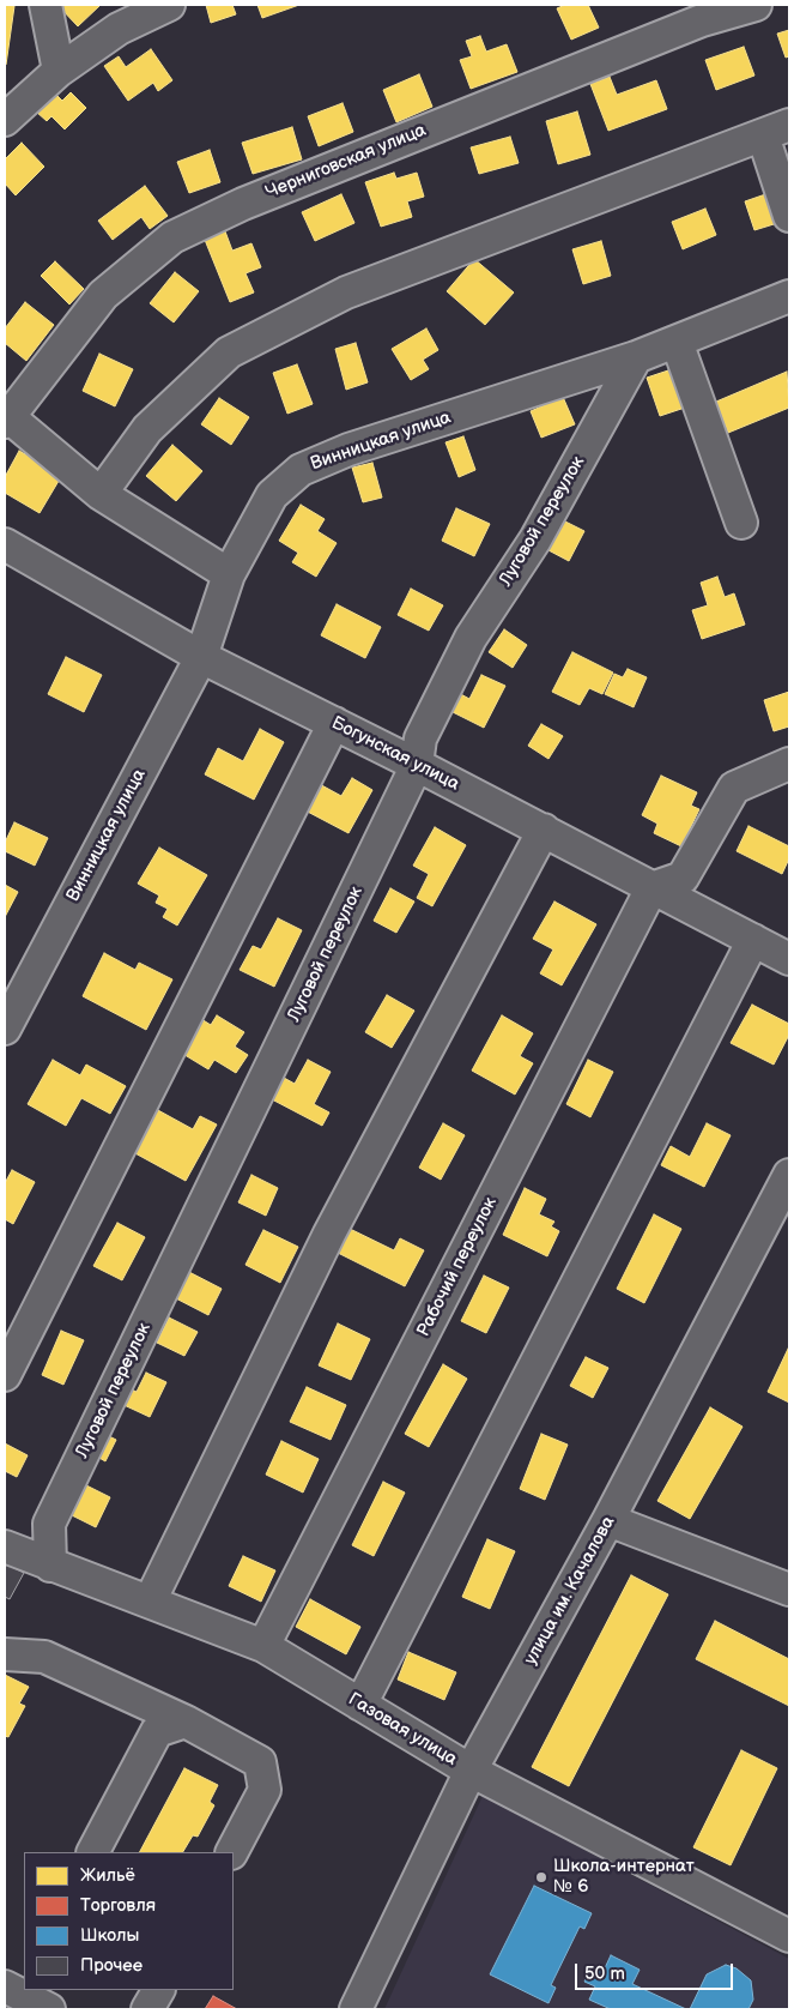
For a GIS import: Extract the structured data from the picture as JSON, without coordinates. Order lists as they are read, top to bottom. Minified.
{"streets":{"street":["Черниговская улица","Винницкая улица","Луговой переулок","Богунская улица","Рабочий переулок","улица им. Качалова","Газовая улица"]},"crossings":[["Винницкая улица","Луговой переулок"],["Винницкая улица","Богунская улица"],["Луговой переулок","Богунская улица"],["Луговой переулок","Газовая улица"],["Богунская улица","Рабочий переулок"],["Рабочий переулок","Газовая улица"],["улица им. Качалова","Газовая улица"]],"places":["Школа-интернат № 6"],"legend":["Жильё","Торговля","Школы","Прочее"],"scale_bar":"50 m"}
